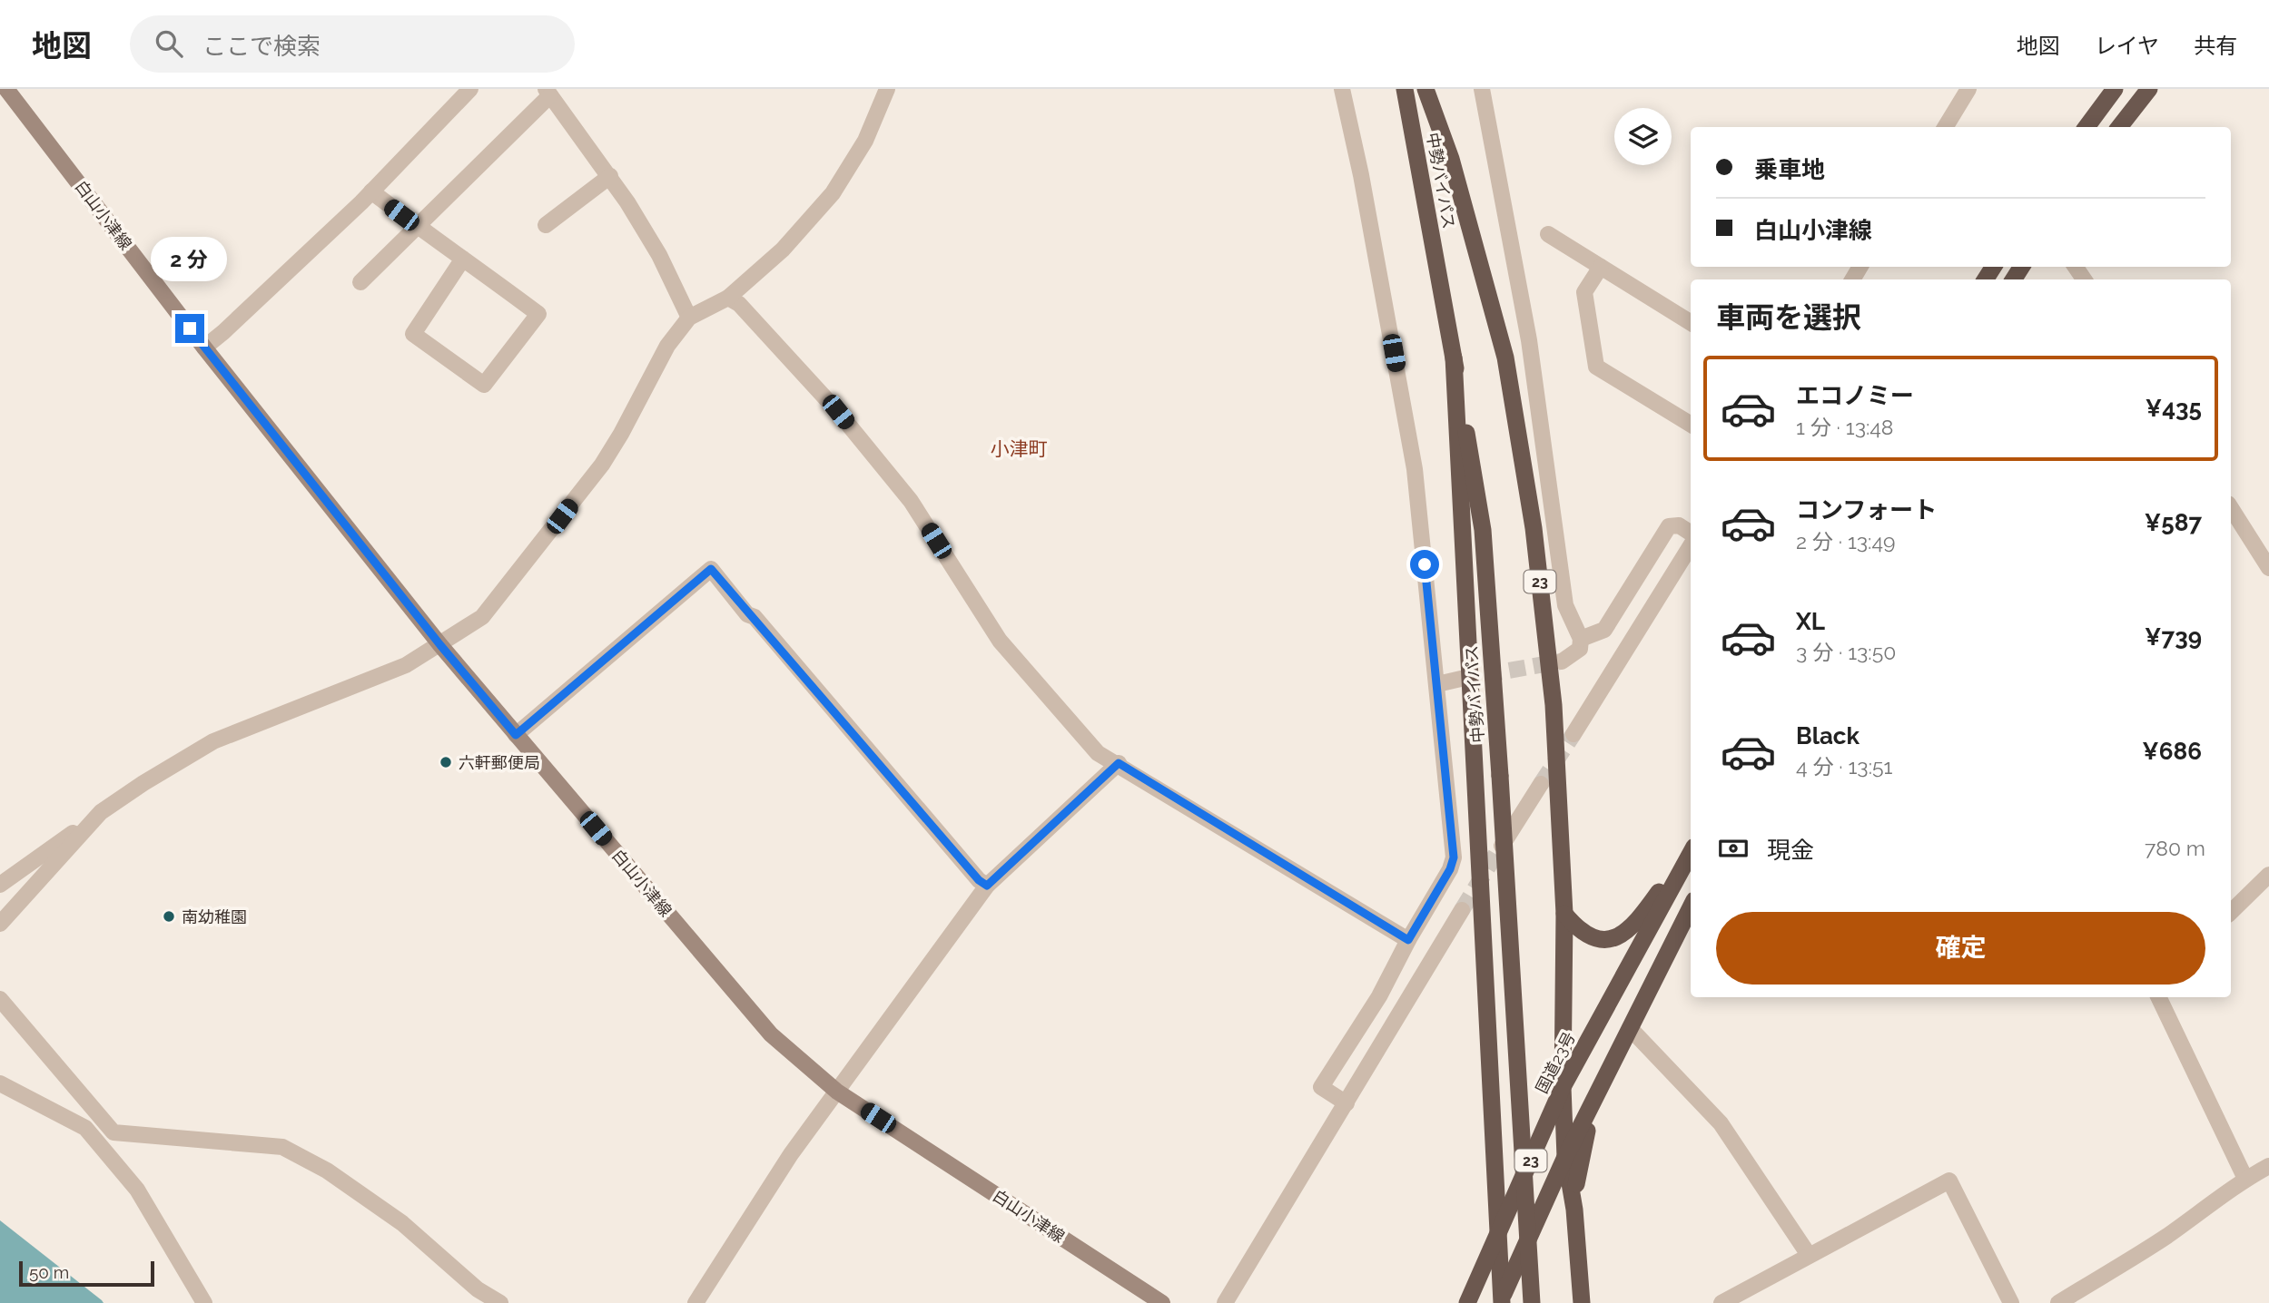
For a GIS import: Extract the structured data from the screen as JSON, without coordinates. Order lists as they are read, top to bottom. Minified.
{"streets":{"highway":["中勢バイパス","23","国道23号"],"main road":["白山小津線"]},"crossings":[["中勢バイパス","23"],["23","国道23号"]],"districts":["小津町"],"places":["六軒郵便局","南幼稚園"],"scale_bar":"50 m","page":{"header":"地図","search":"ここで検索","nav":["地図","レイヤ","共有"],"banner":["乗車地","白山小津線"],"bubble":"2 分","heading":"車両を選択","list":[{"name":"エコノミー","note":"1 分 · 13:48","value":"¥435"},{"name":"コンフォート","note":"2 分 · 13:49","value":"¥587"},{"name":"XL","note":"3 分 · 13:50","value":"¥739"},{"name":"Black","note":"4 分 · 13:51","value":"¥686"}],"pay":["現金","780 m"],"buttons":"確定","scale":"50 m"}}
